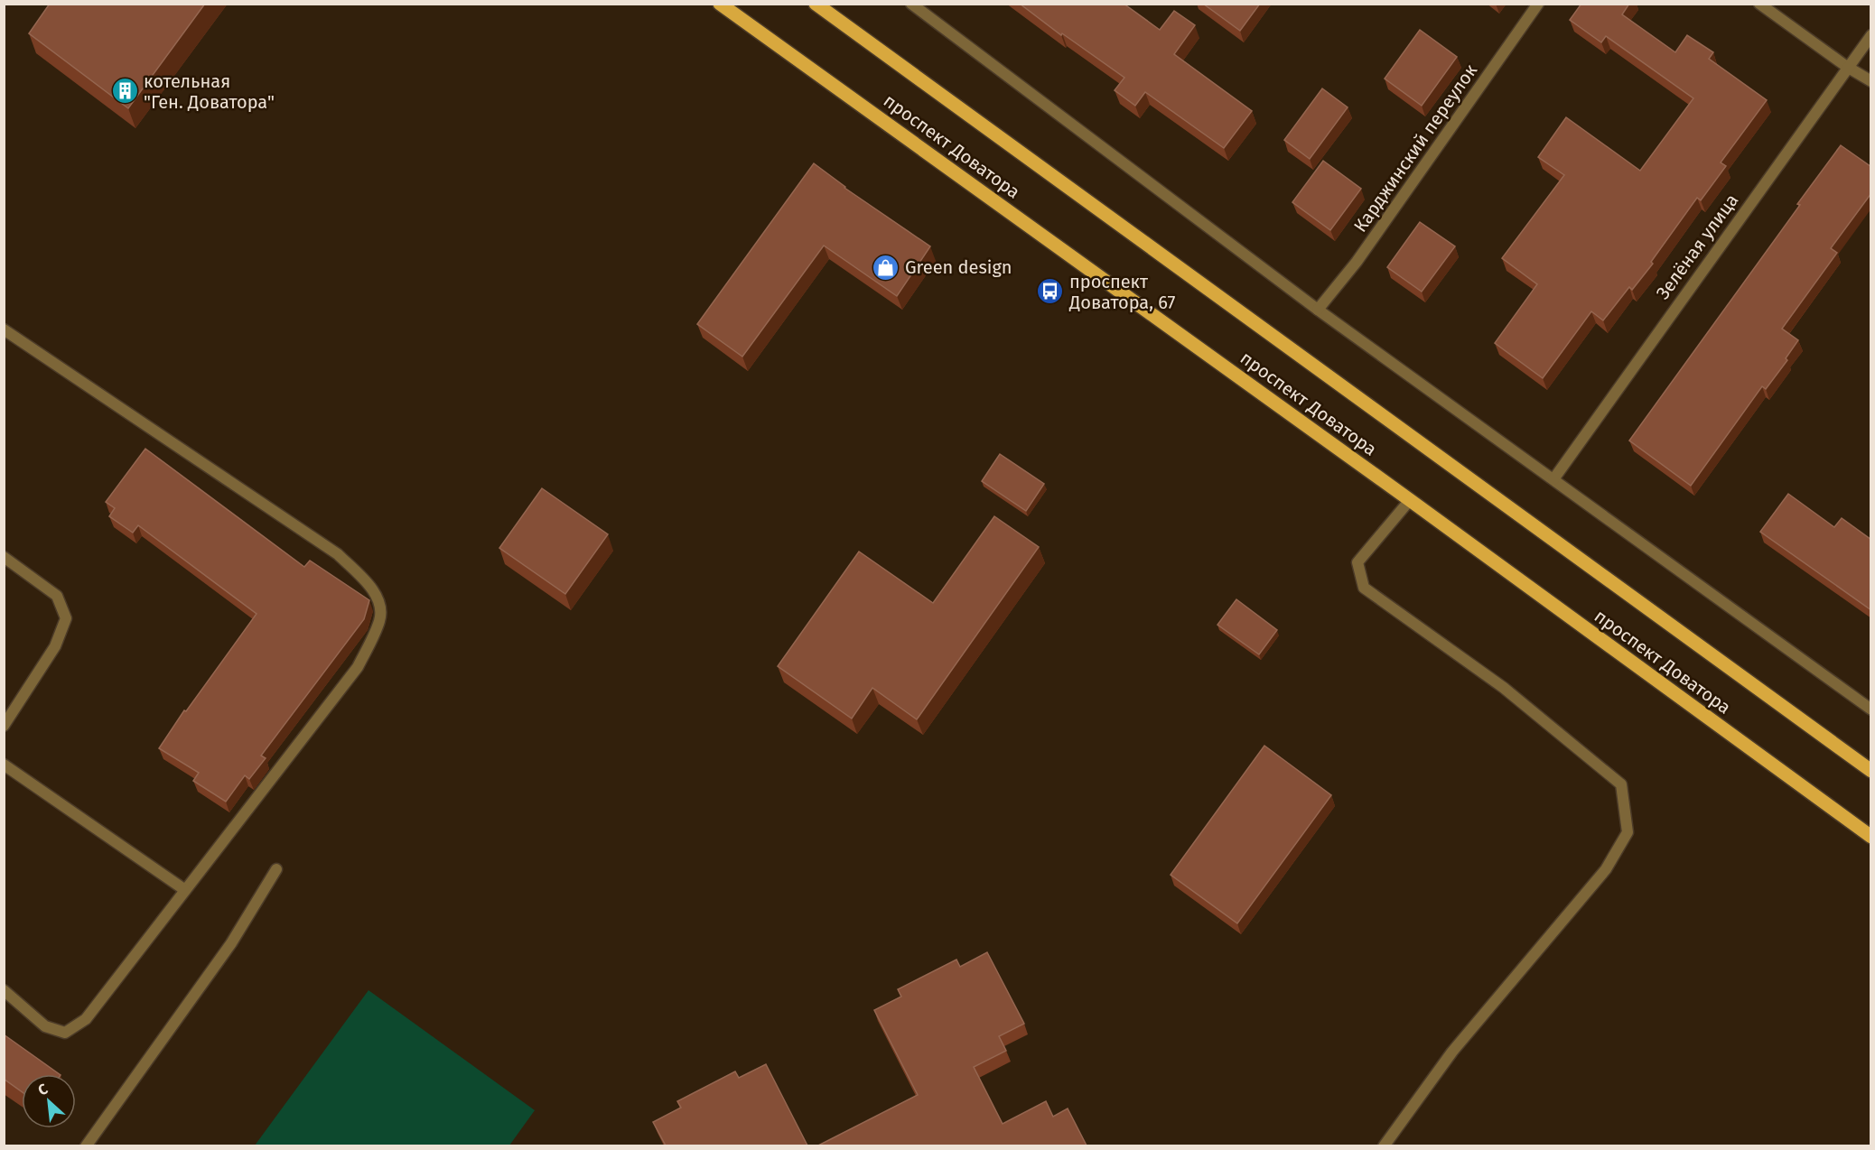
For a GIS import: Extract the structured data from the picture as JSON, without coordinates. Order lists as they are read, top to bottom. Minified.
{"streets":{"main road":["проспект Доватора"],"street":["Карджинский переулок","Зелёная улица"]},"places":{"building":["котельная \"Ген. Доватора\""],"shop":["Green design"],"bus stop":["проспект Доватора, 67"]},"north":"top left"}
